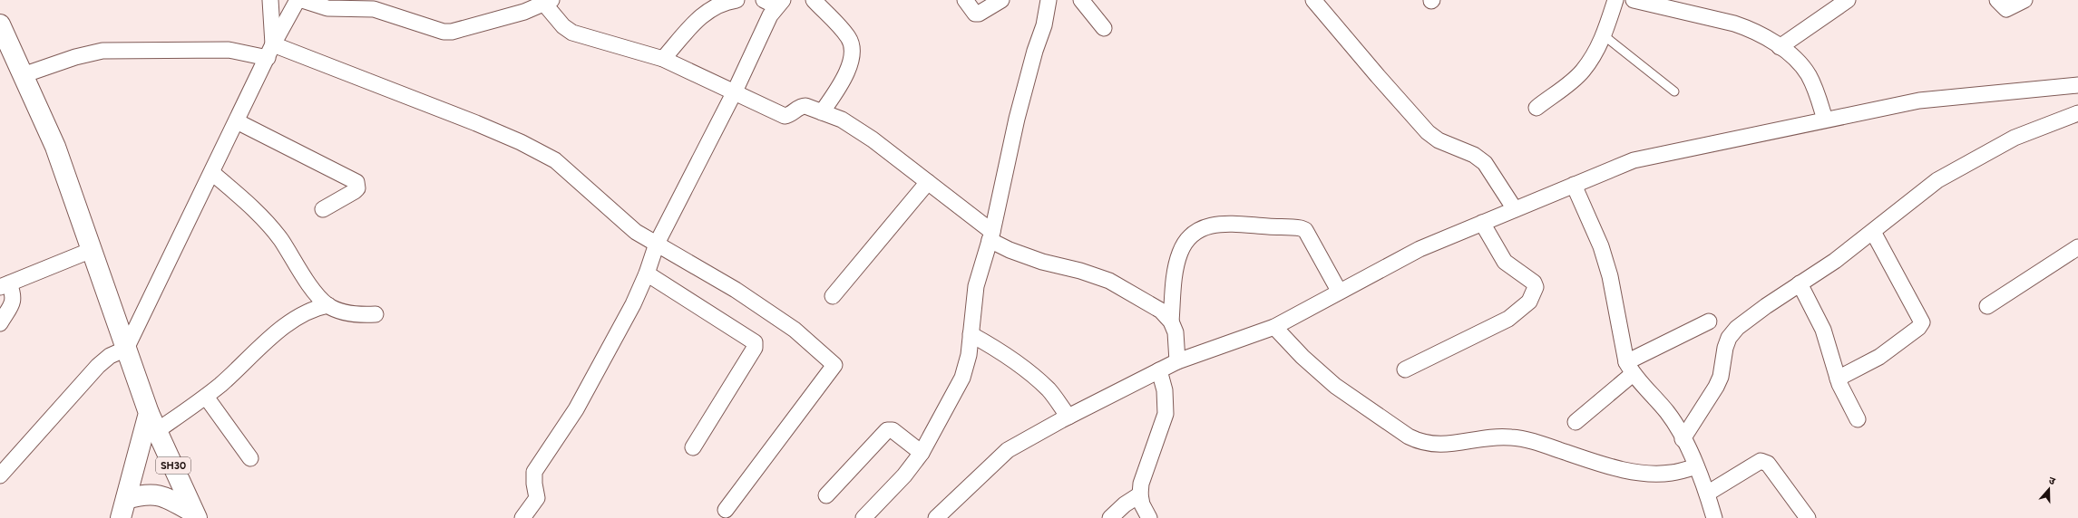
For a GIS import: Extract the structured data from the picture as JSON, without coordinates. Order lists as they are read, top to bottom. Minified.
{"streets":{"main road":["SH30"]},"north":"top"}
